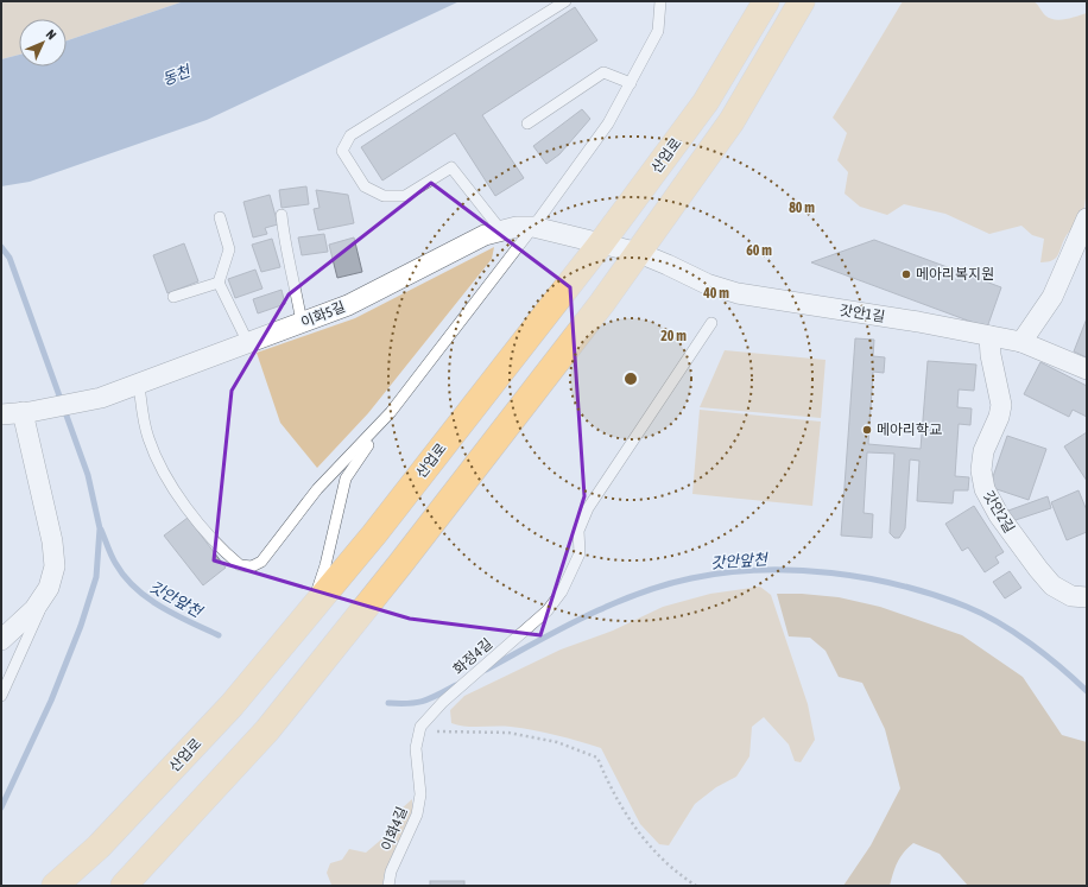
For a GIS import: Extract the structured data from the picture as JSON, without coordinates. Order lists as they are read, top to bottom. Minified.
{"streets":{"main road":["산업로"],"street":["갓안1길","이화5길","갓안2길"],"lane":["화정4길","이화4길"]},"crossings":[["산업로","이화5길"],["갓안1길","이화5길"],["갓안1길","갓안2길"],["화정4길","이화4길"]],"water":["동천","갓안앞천"],"places":["메아리복지원","메아리학교"],"north":"top right","rings":["80 m","60 m","40 m","20 m"]}
